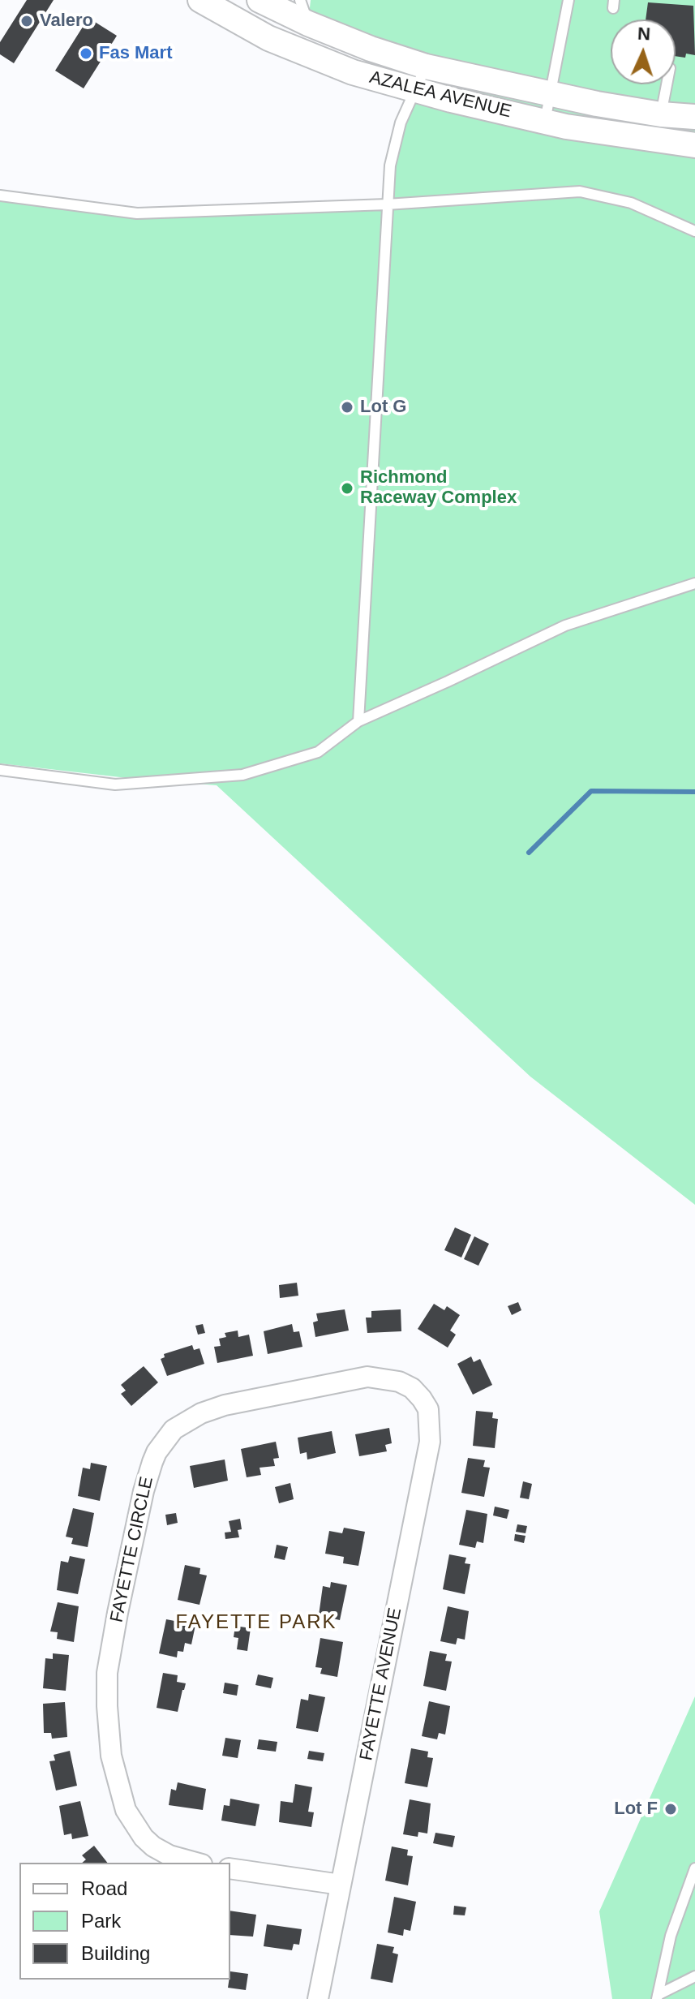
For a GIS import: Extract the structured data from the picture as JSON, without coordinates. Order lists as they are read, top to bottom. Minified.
{"streets":{"street":["AZALEA AVENUE","FAYETTE CIRCLE","FAYETTE AVENUE"]},"crossings":[["FAYETTE CIRCLE","FAYETTE AVENUE"]],"districts":["FAYETTE PARK"],"places":["Valero","Fas Mart","Lot G","Richmond Raceway Complex","Lot F"],"legend":["Road","Park","Building"],"north":"top"}
